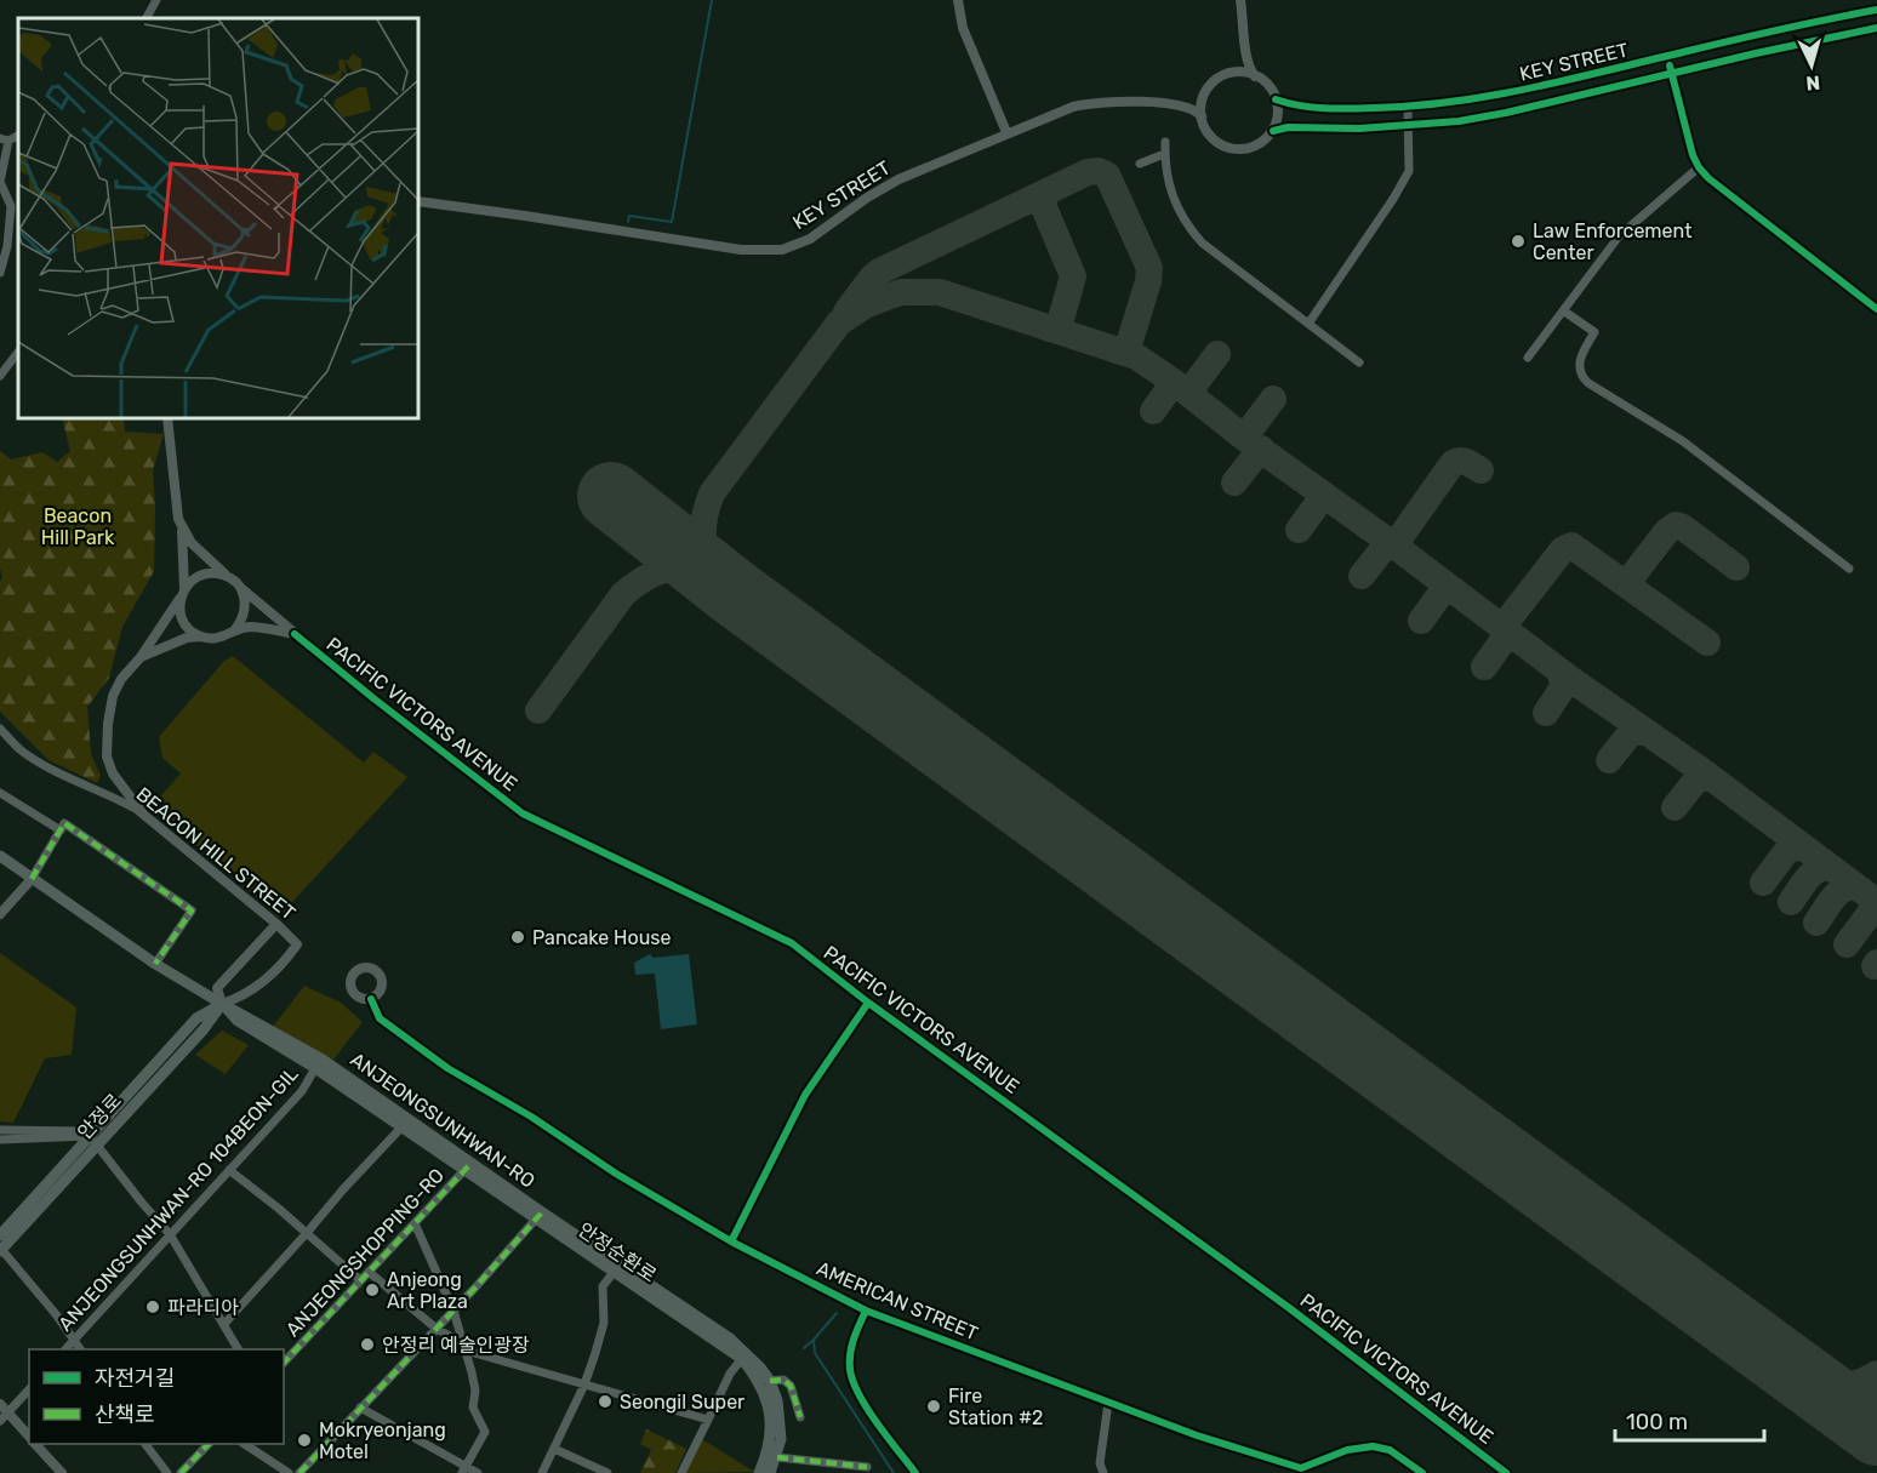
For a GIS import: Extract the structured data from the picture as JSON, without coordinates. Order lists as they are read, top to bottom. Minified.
{"streets":{"main road":["KEY STREET","PACIFIC VICTORS AVENUE","안정로","ANJEONGSUNHWAN-RO"],"street":["BEACON HILL STREET","ANJEONGSUNHWAN-RO 104BEON-GIL","ANJEONGSHOPPING-RO","AMERICAN STREET"]},"crossings":[["BEACON HILL STREET","ANJEONGSUNHWAN-RO"],["ANJEONGSUNHWAN-RO","ANJEONGSHOPPING-RO"]],"parks":["Beacon Hill Park"],"places":["Law Enforcement Center","Pancake House","Anjeong Art Plaza","파라디아","안정리 예술인광장","Seongil Super","Fire Station #2","Mokryeonjang Motel"],"legend":["자전거길","산책로"],"scale_bar":"100 m","north":"bottom"}
